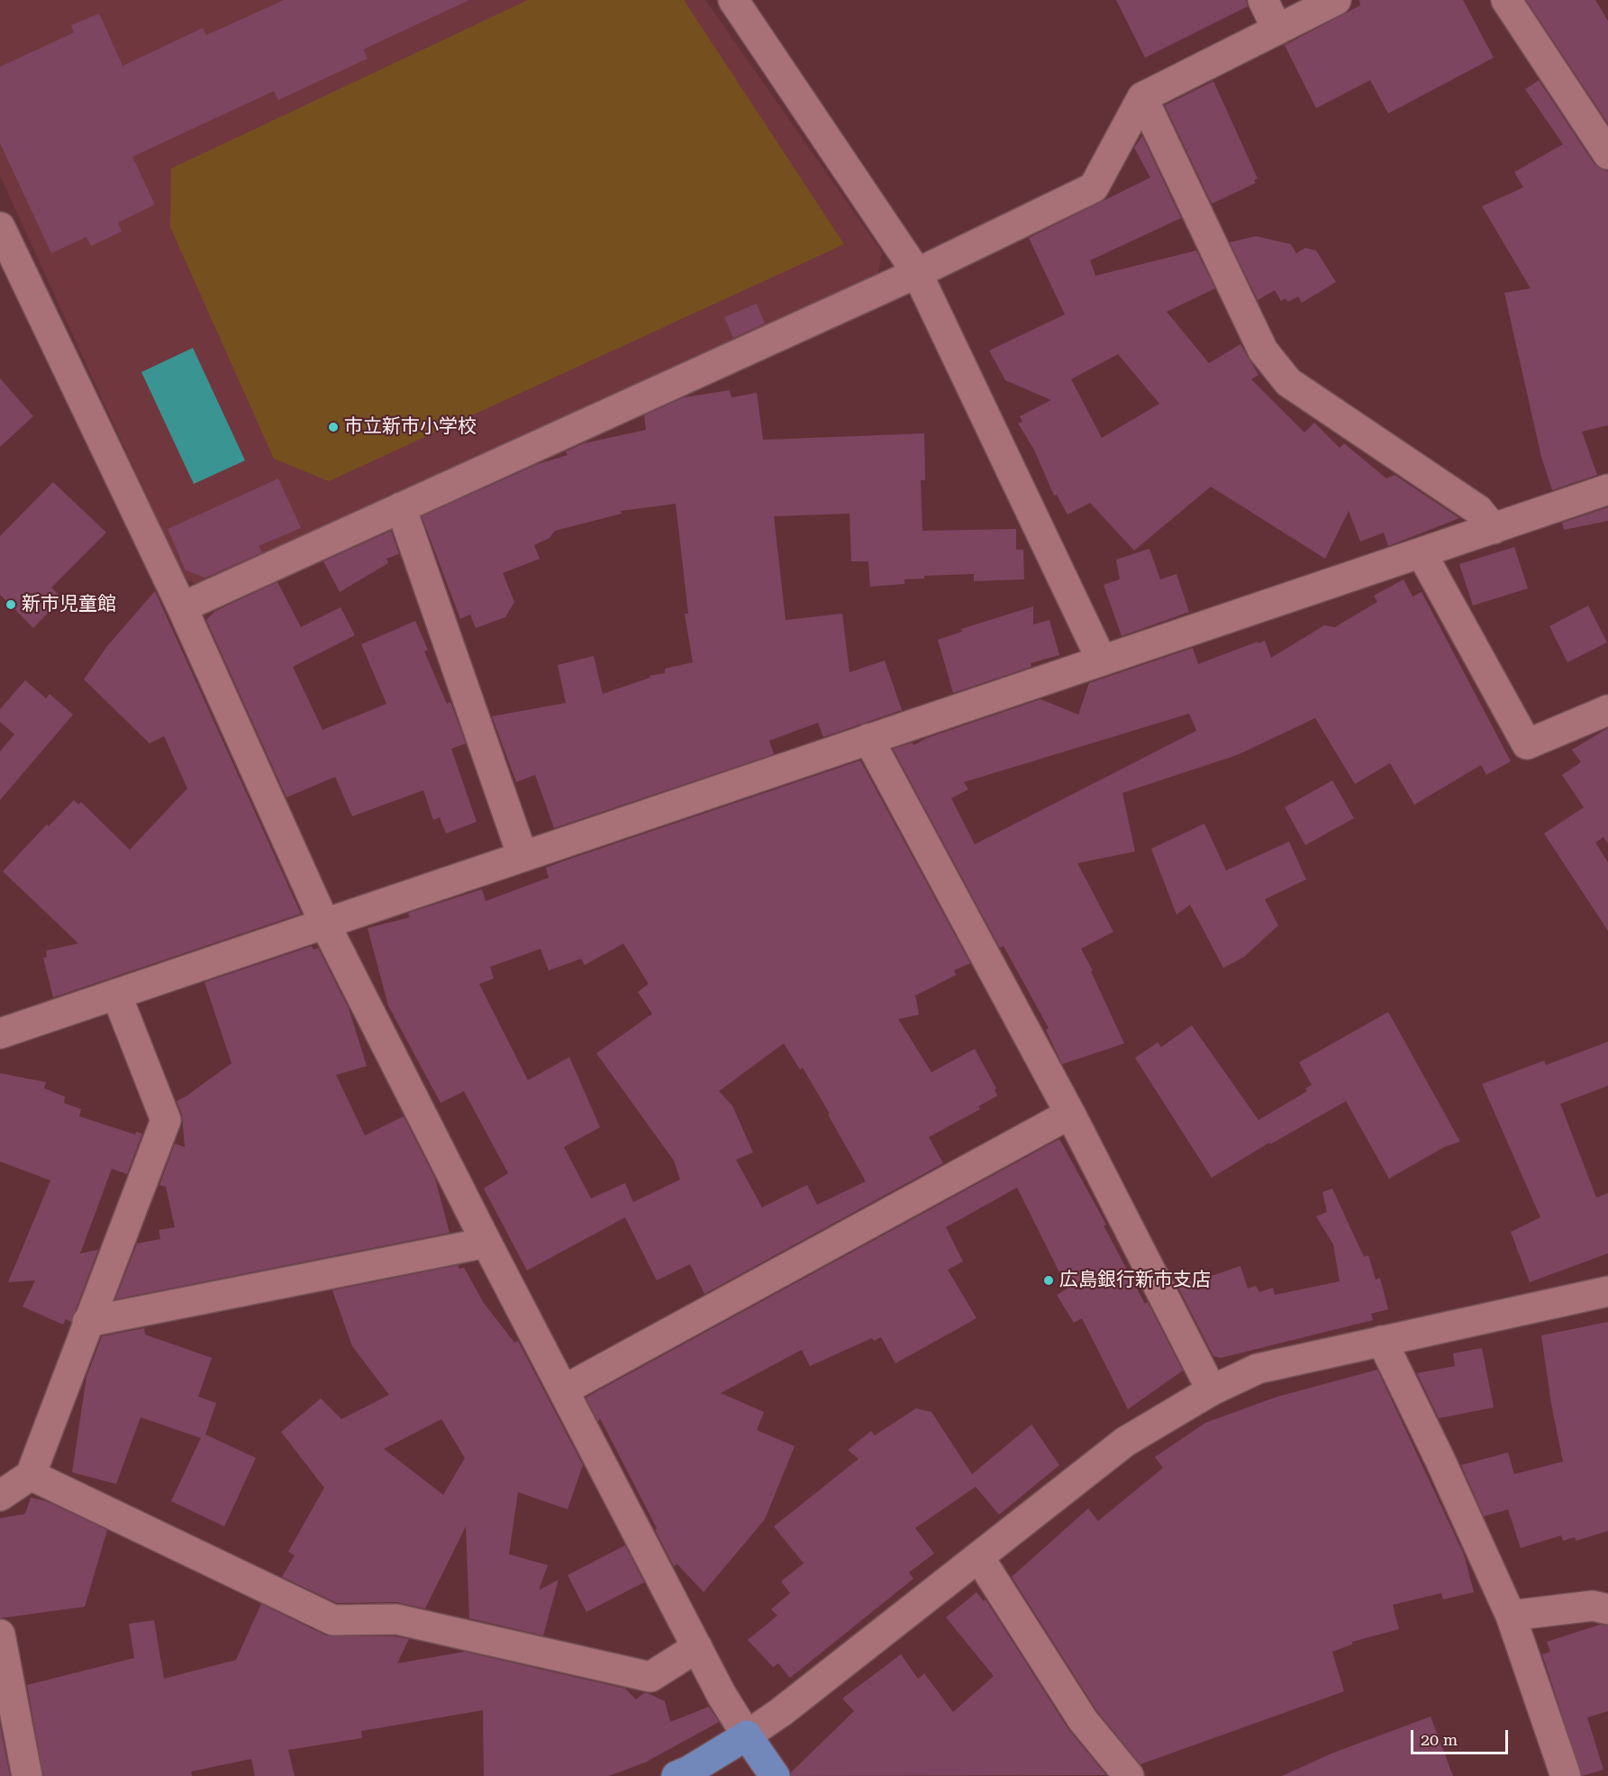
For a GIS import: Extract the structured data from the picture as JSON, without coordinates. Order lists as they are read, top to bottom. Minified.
{"places":["市立新市小学校","新市児童館","広島銀行新市支店"],"scale_bar":"20 m"}
